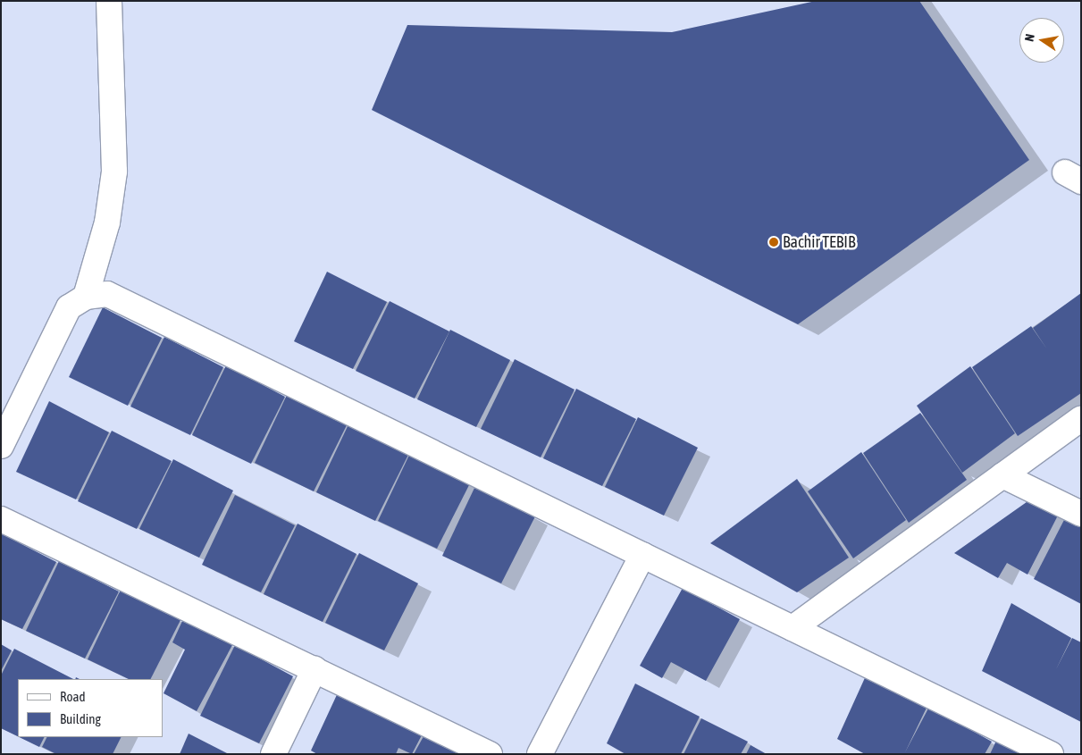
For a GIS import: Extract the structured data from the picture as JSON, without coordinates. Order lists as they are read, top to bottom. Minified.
{"places":["Bachir TEBIB"],"legend":["Road","Building"],"north":"left"}
